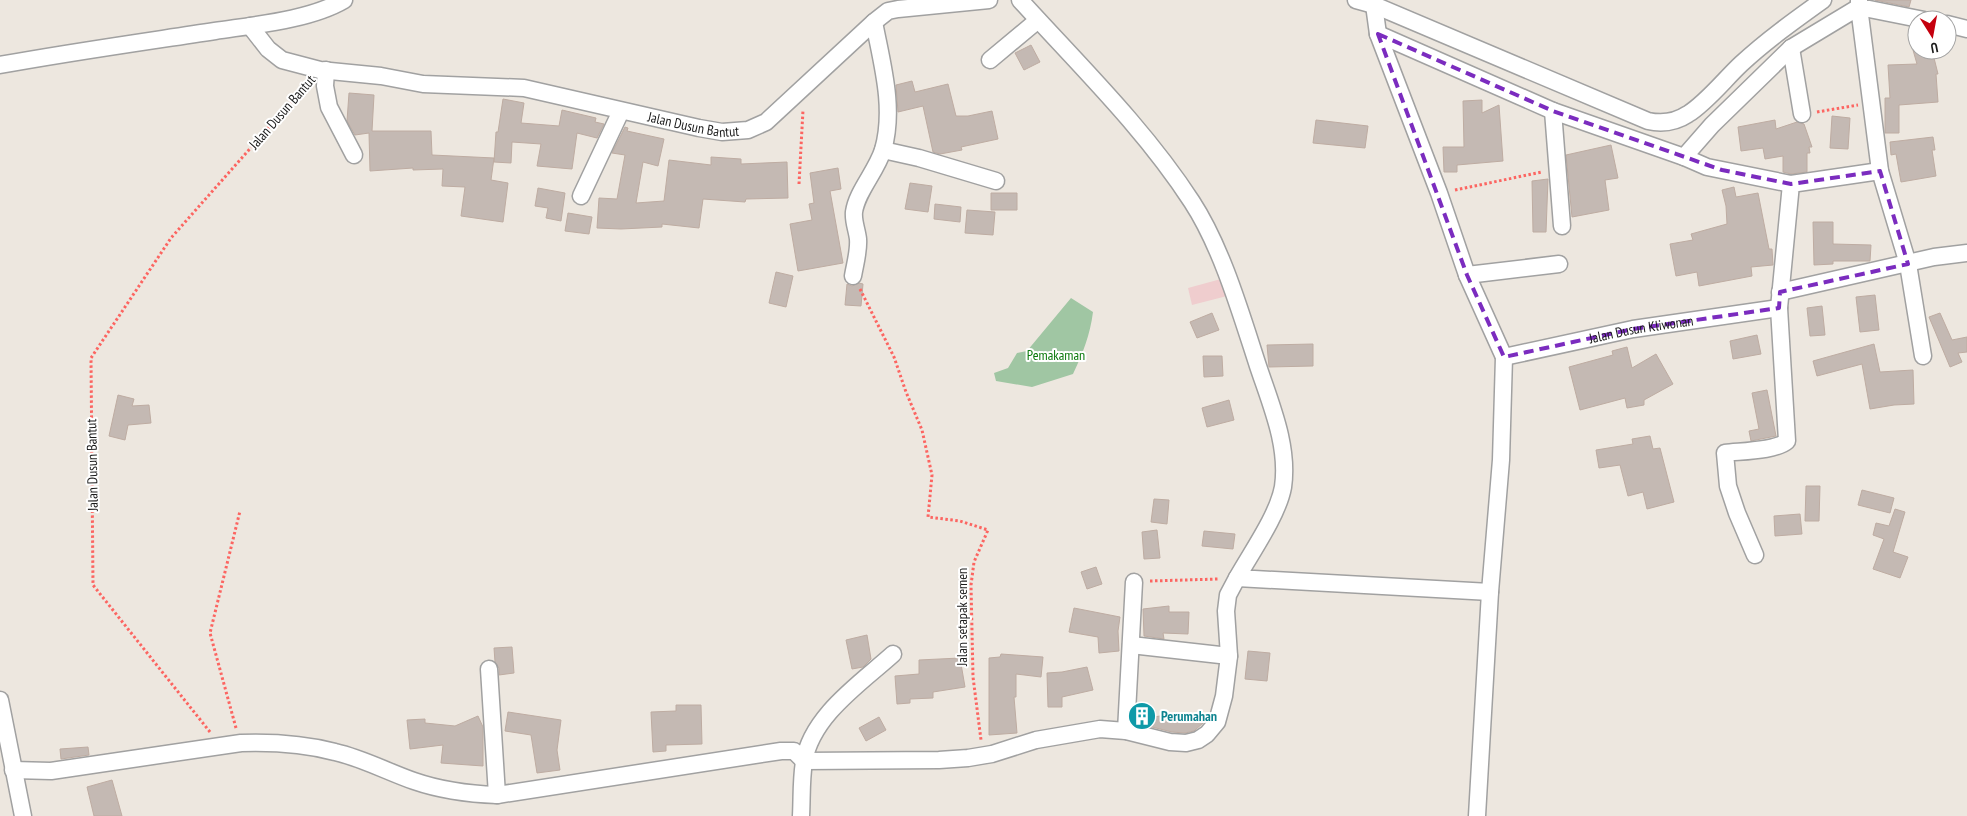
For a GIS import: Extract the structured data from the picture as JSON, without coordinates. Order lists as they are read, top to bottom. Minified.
{"streets":{"street":["Jalan Dusun Bantut","Jalan Dusun Kliwonan"],"path":["Jalan setapak semen"]},"parks":["Pemakaman"],"places":{"building":["Perumahan"]},"north":"bottom"}
